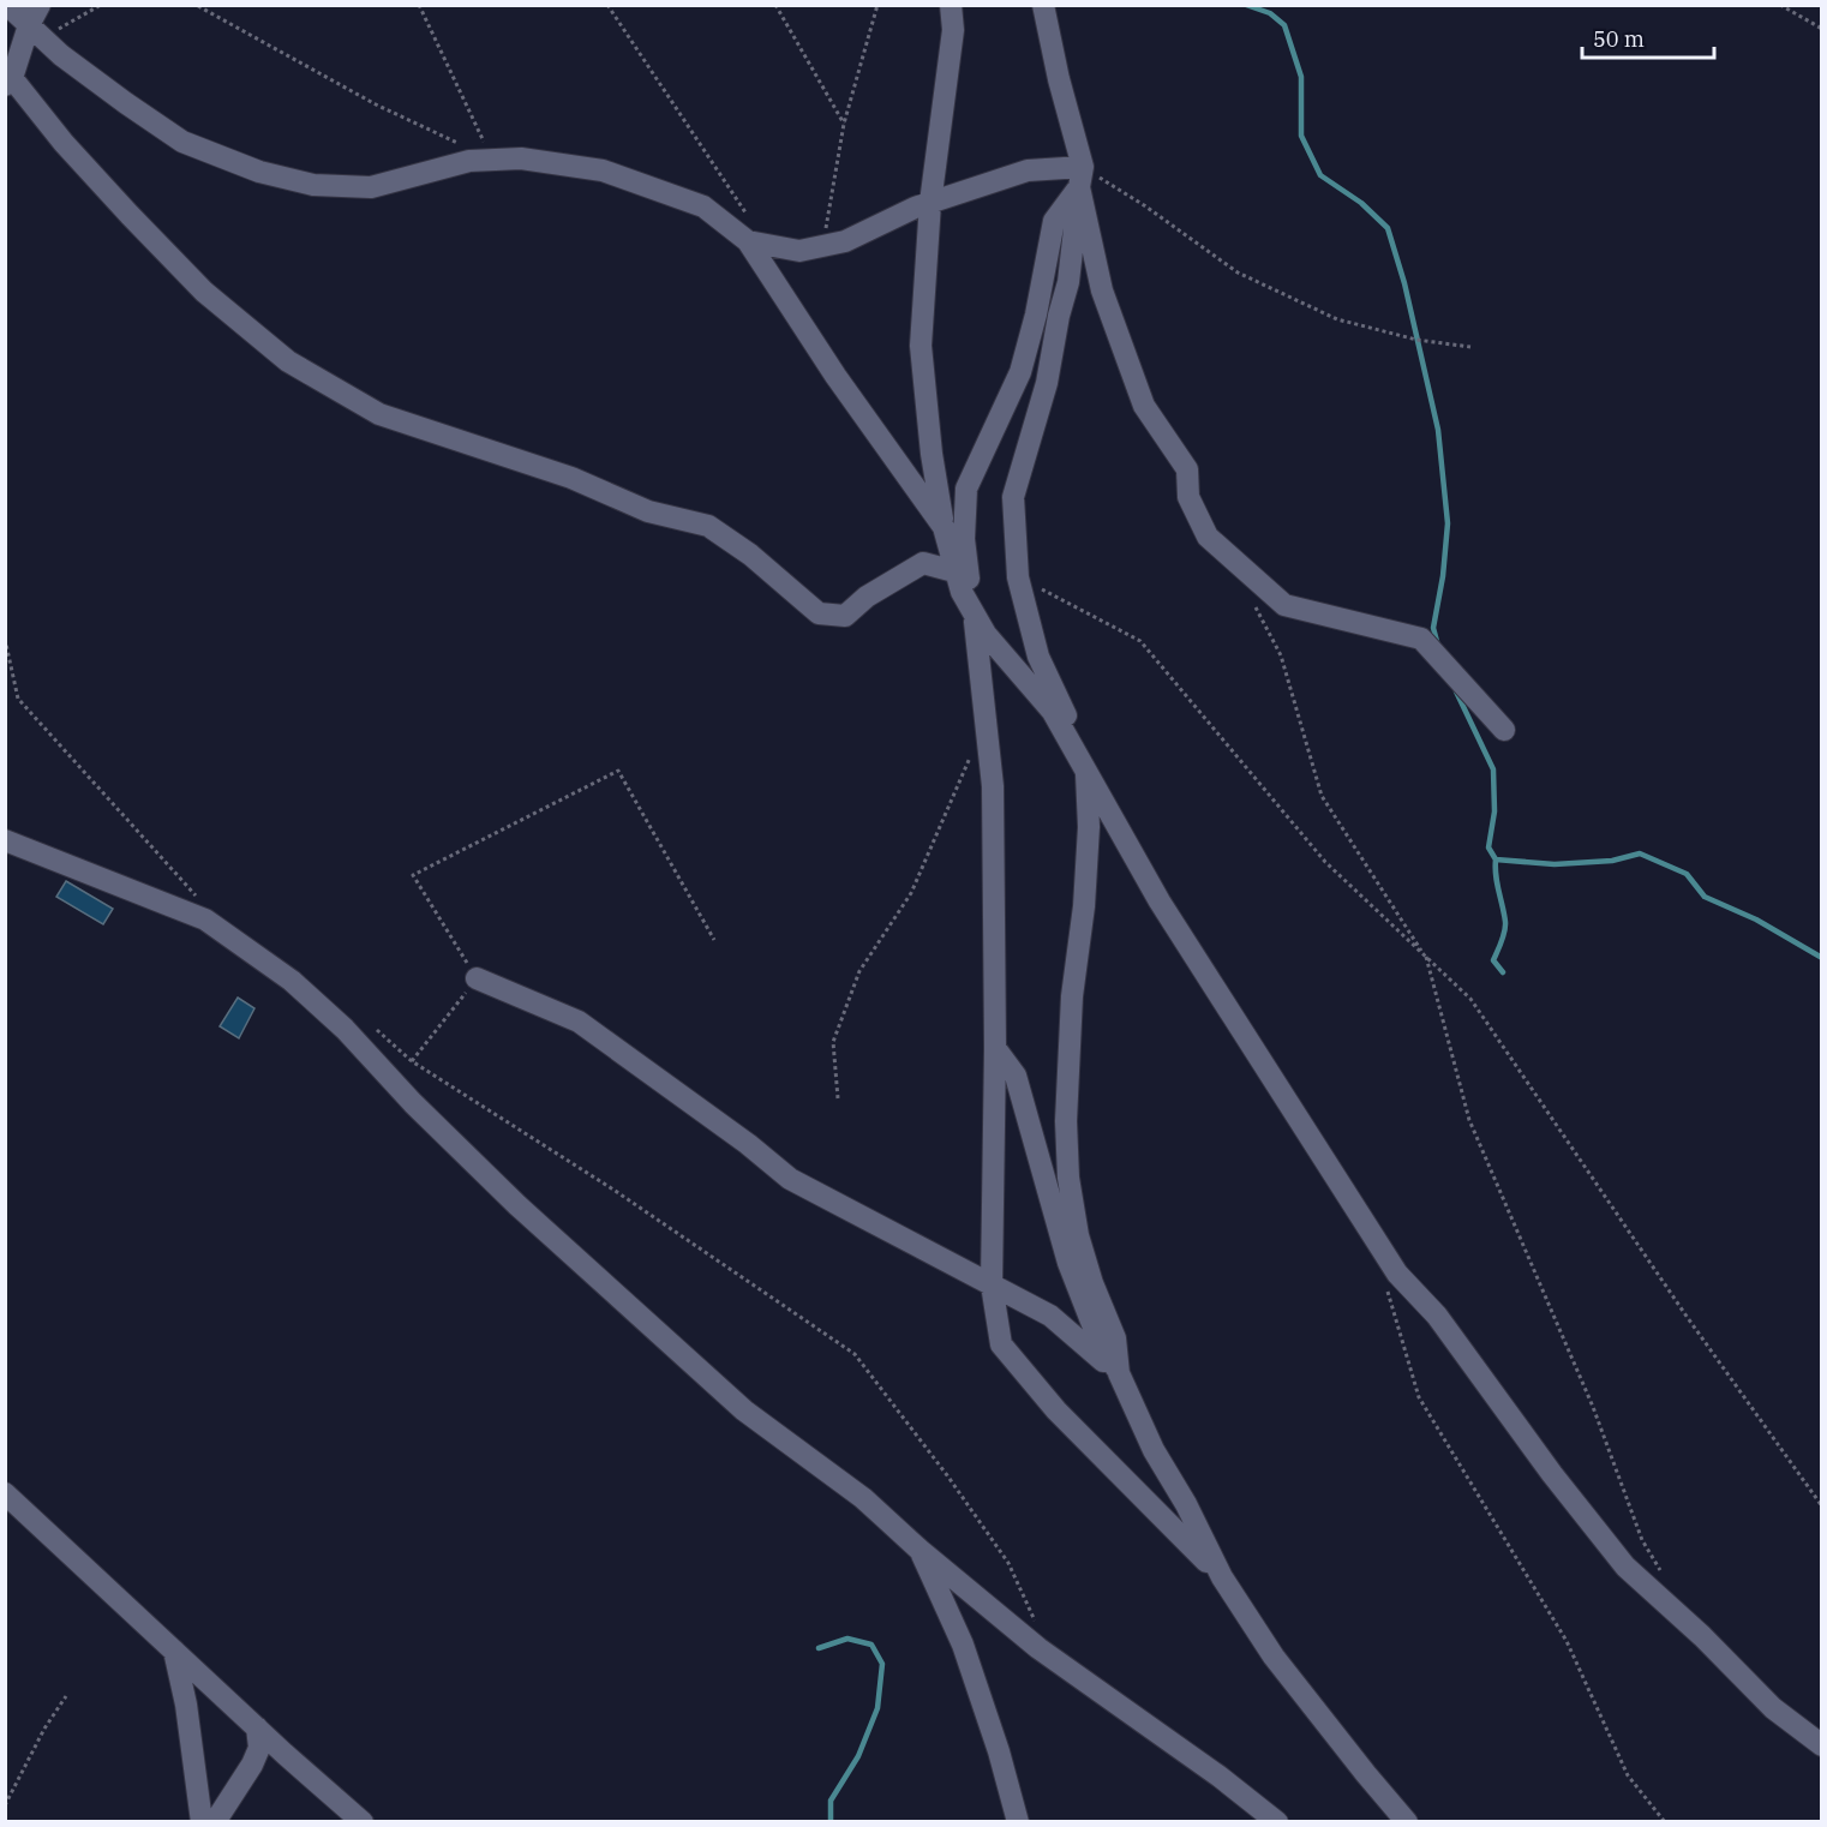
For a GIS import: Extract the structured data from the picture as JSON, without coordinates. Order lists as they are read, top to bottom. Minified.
{"scale_bar":"50 m"}
